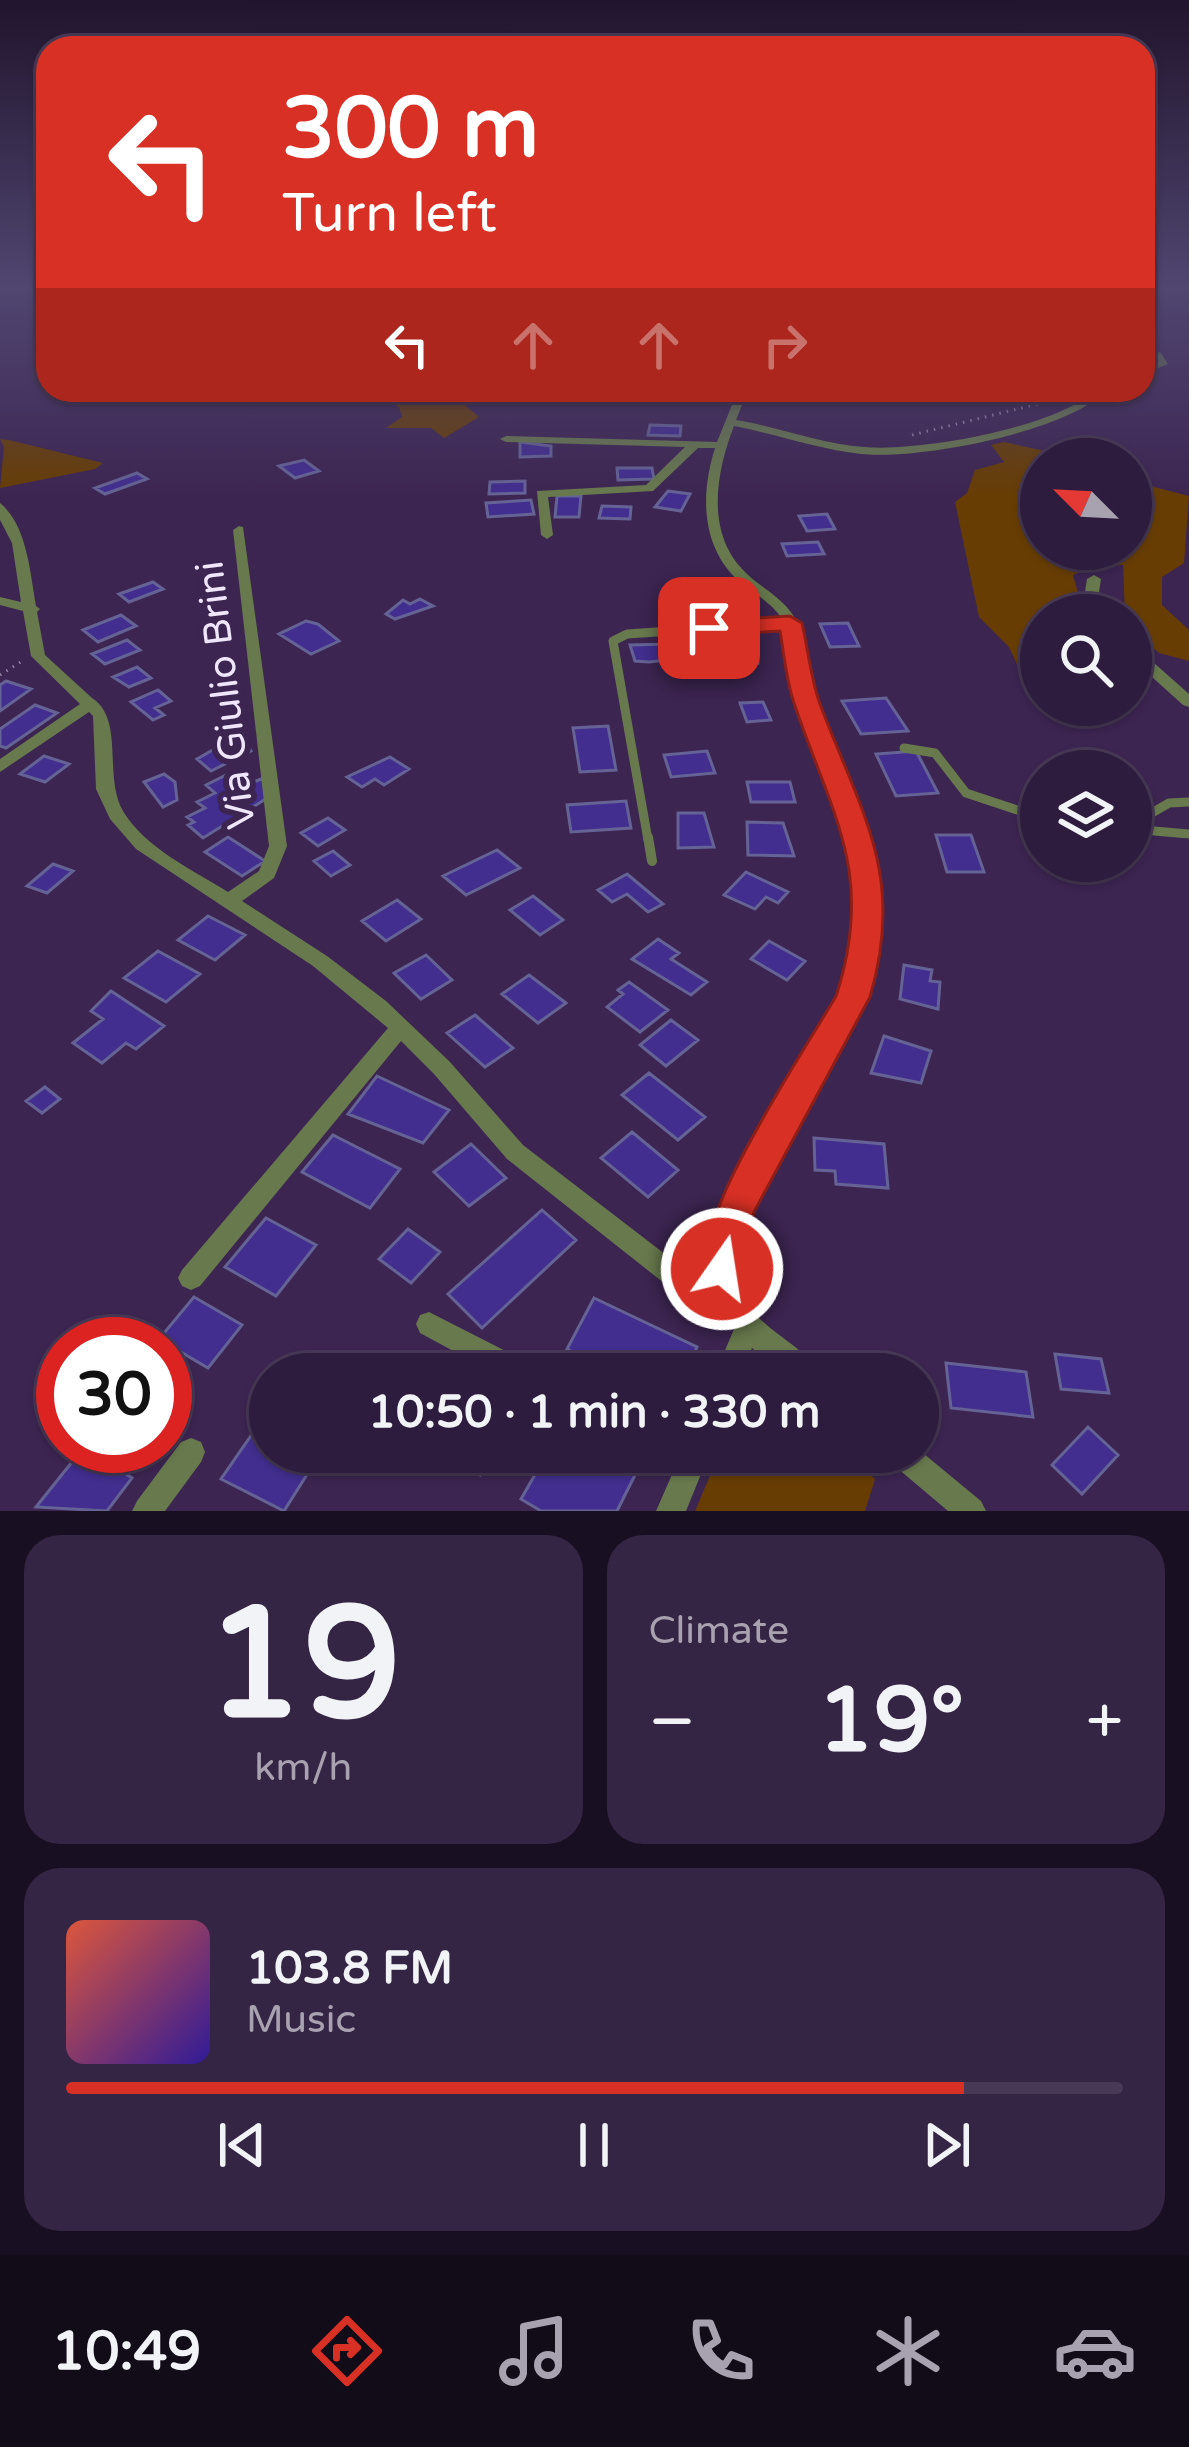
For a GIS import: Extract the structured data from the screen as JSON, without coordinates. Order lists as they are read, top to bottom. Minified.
{"streets":{"street":["Via Giulio Brini"]},"north":"top left","page":{"turn":["300 m","Turn left"],"limit":"30","trip":"10:50 · 1 min · 330 m","tile":[["19","km/h"],"Climate"],"heat":["−","19°","+"],"song":["103.8 FM","Music"],"tabs":"10:49"}}
